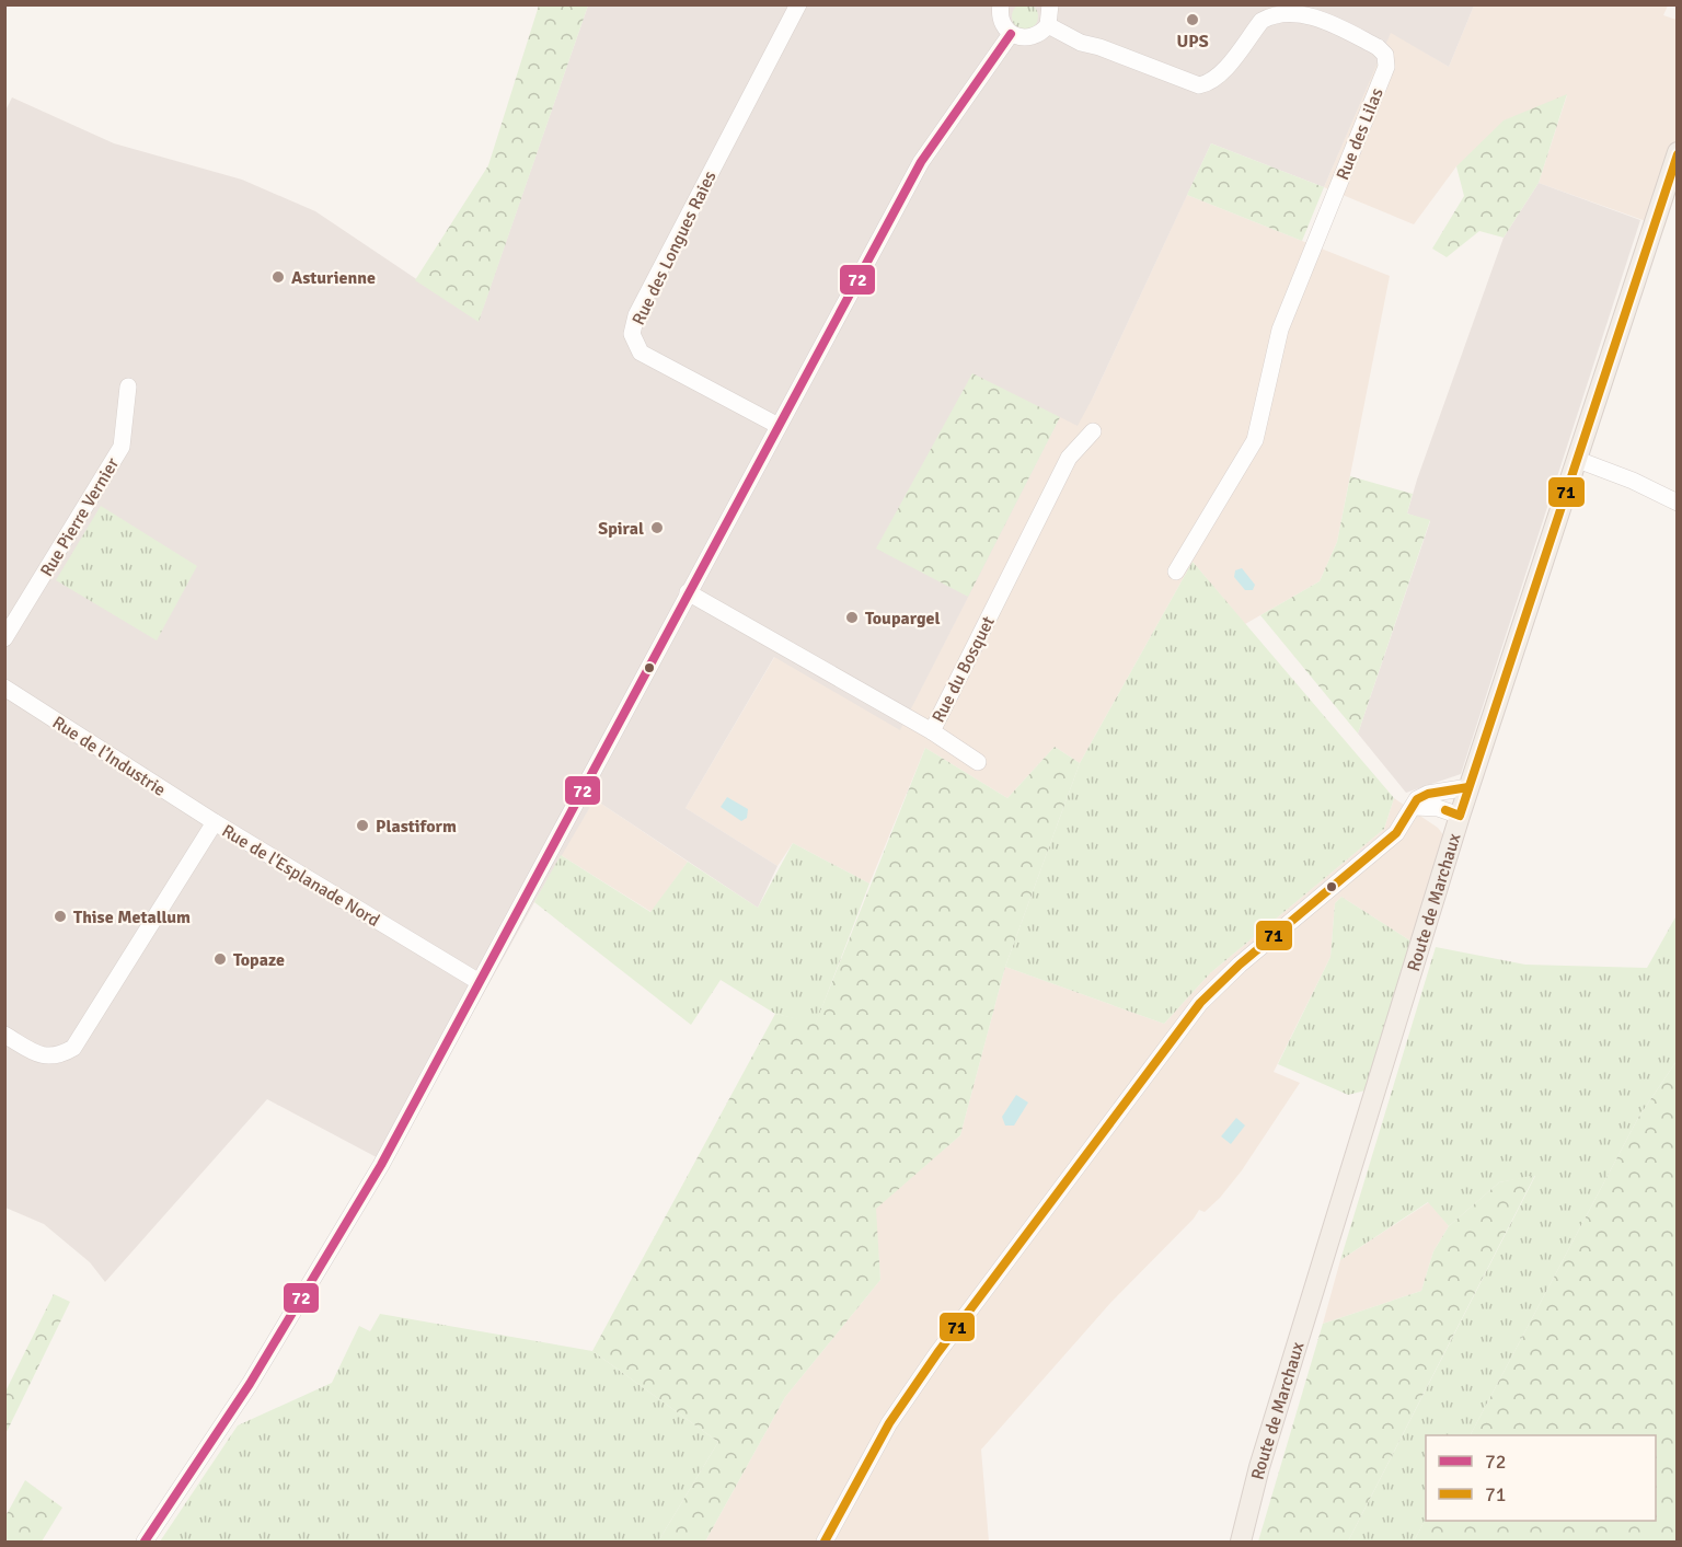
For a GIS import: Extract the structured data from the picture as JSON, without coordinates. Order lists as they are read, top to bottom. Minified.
{"streets":{"main road":["Route de Marchaux"],"street":["Rue des Lilas","Rue des Longues Raies","Rue Pierre Vernier","Rue du Bosquet","Rue de l’Industrie","Rue de l'Esplanade Nord"]},"crossings":[["Rue de l’Industrie","Rue de l'Esplanade Nord"]],"places":["UPS","Asturienne","Spiral","Toupargel","Plastiform","Thise Metallum","Topaze"],"lines":["transit line 72","transit line 71"],"legend":["72","71"]}
